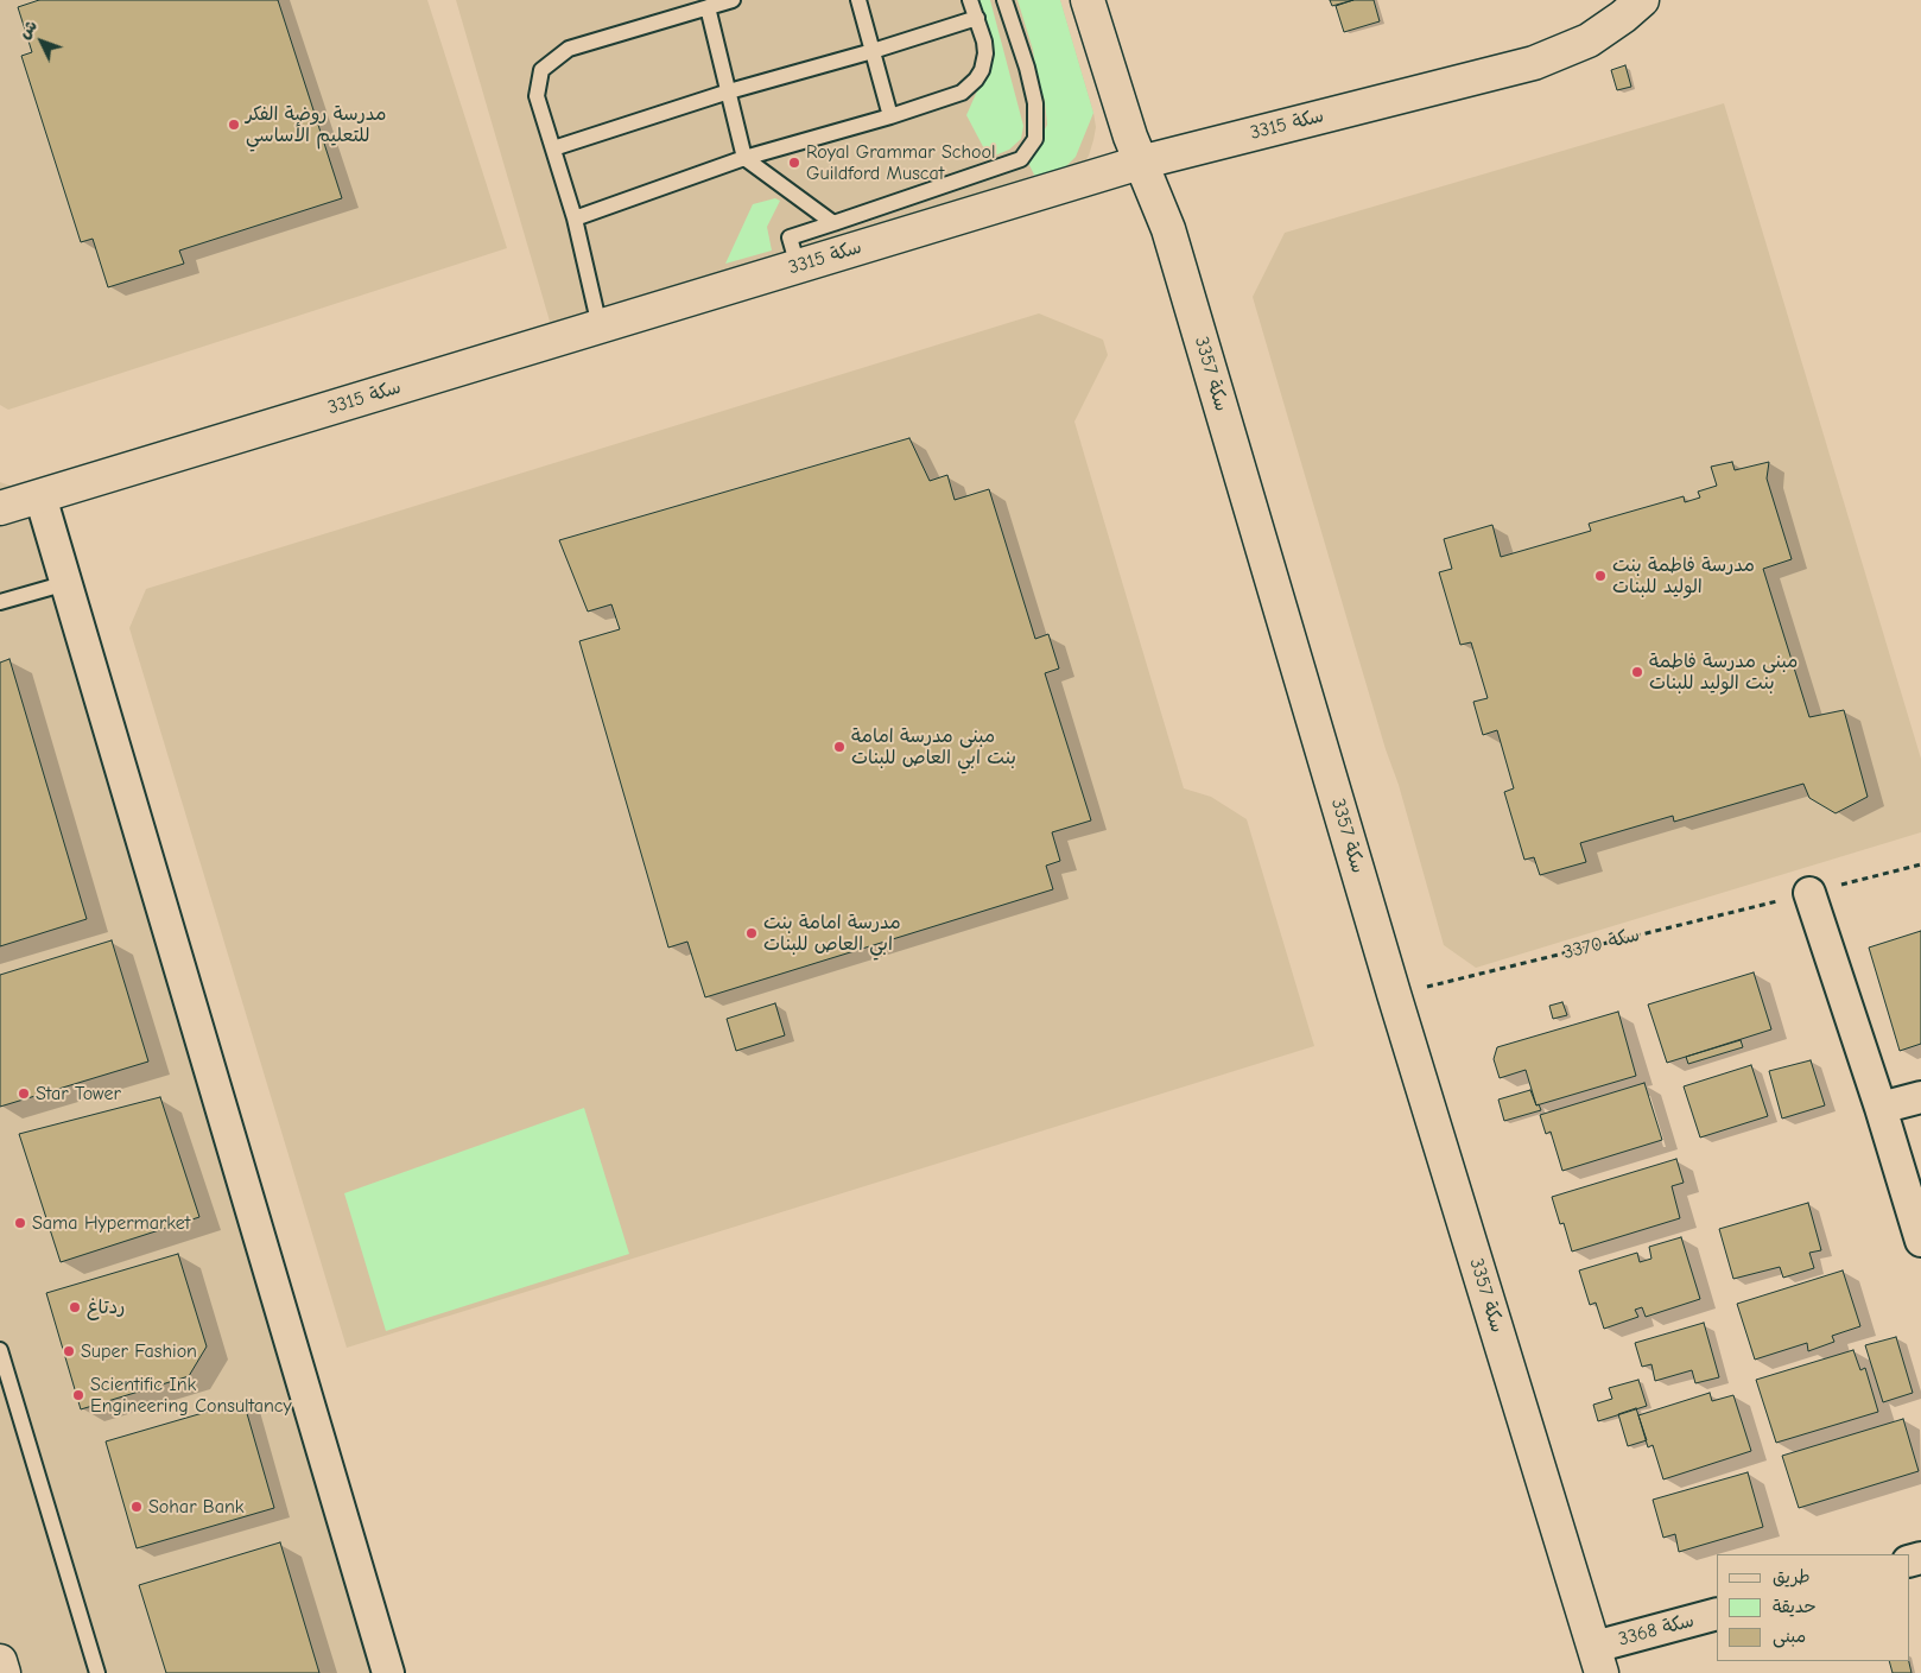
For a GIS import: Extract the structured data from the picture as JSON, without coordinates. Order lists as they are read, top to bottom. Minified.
{"streets":{"street":["سكة 3315","سكة 3357","سكة 3368"],"path":["سكة 3370"]},"crossings":[["سكة 3315","سكة 3357"],["سكة 3357","سكة 3370"],["سكة 3357","سكة 3368"]],"places":["مدرسة روضة الفكر للتعليم الأساسي","Royal Grammar School Guildford Muscat","مدرسة فاطمة بنت الوليد للبنات","مبنى مدرسة فاطمة بنت الوليد للبنات","مبنى مدرسة امامة بنت ابي العاص للبنات","مدرسة امامة بنت ابي العاص للبنات","Star Tower","Sama Hypermarket","ردتاغ","Super Fashion","Scientific Ink Engineering Consultancy","Sohar Bank"],"legend":["طريق","حديقة","مبنى"],"north":"top left"}
